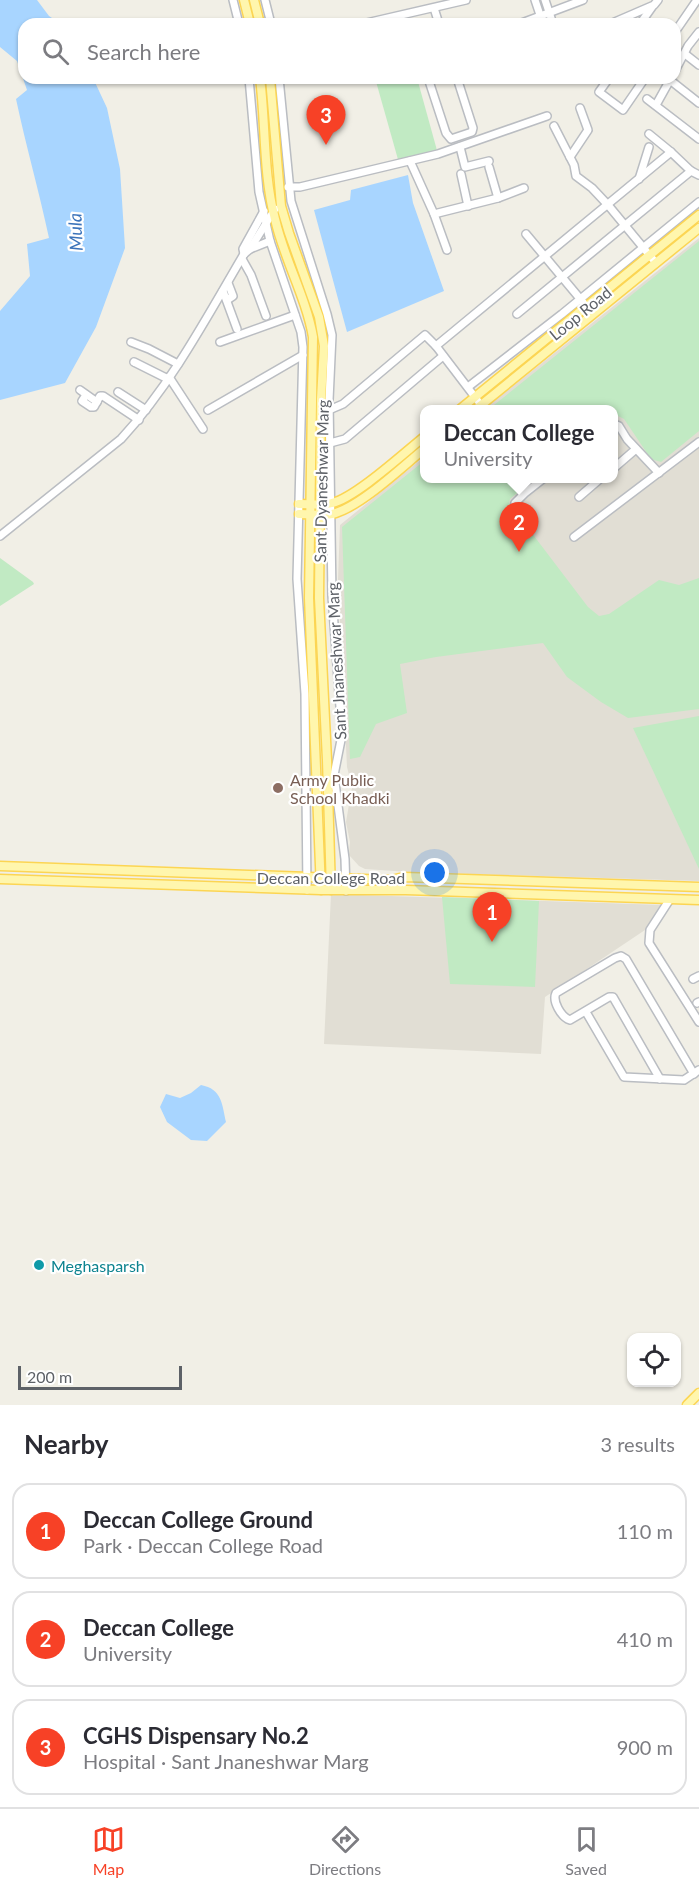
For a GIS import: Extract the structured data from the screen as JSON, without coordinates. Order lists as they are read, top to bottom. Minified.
{"streets":{"main road":["Loop Road","Sant Dyaneshwar Marg","Deccan College Road"],"street":["Sant Jnaneshwar Marg"]},"crossings":[["Sant Dyaneshwar Marg","Sant Jnaneshwar Marg"],["Sant Dyaneshwar Marg","Deccan College Road"],["Sant Jnaneshwar Marg","Deccan College Road"]],"water":["Mula"],"places":["Army Public School Khadki","Meghasparsh"],"scale_bar":"200 m","page":{"search":"Search here","pins":["3","2","1"],"popup":["Deccan College","University"],"scale":"200 m","heading":["Nearby","3 results"],"list":[{"mark":"1","name":"Deccan College Ground","note":"Park · Deccan College Road","value":"110 m"},{"mark":"2","name":"Deccan College","note":"University","value":"410 m"},{"mark":"3","name":"CGHS Dispensary No.2","note":"Hospital · Sant Jnaneshwar Marg","value":"900 m"}],"nav":["Map","Directions","Saved"]}}
